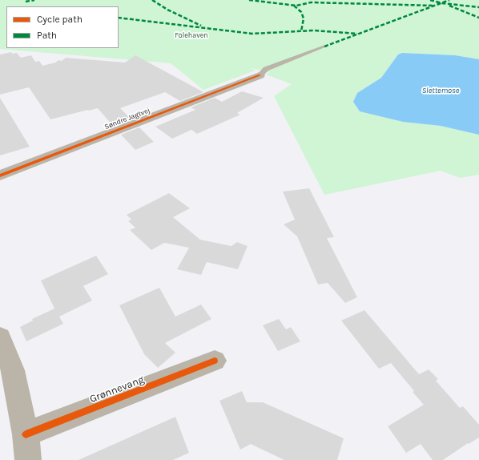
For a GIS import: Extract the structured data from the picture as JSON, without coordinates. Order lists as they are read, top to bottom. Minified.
{"streets":{"street":["Søndre Jagtvej","Grønnevang"]},"water":["Slettemose"],"parks":["Folehaven"],"legend":["Cycle path","Path"]}
